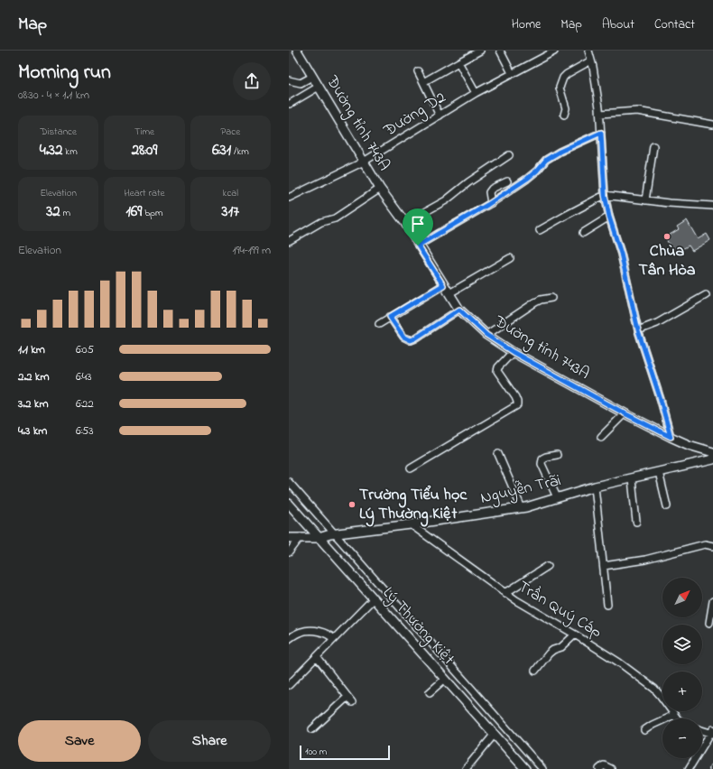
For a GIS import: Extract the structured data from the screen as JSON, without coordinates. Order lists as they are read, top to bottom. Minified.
{"streets":{"main road":["Đường tỉnh 743A","Nguyễn Trãi","Lý Thường Kiệt"],"street":["Đường D2","Trần Quý Cáp"]},"crossings":[["Đường D2","Đường tỉnh 743A"],["Nguyễn Trãi","Trần Quý Cáp"],["Nguyễn Trãi","Lý Thường Kiệt"]],"places":["Chùa Tân Hòa","Trường Tiểu học Lý Thường Kiệt"],"scale_bar":"100 m","north":"top right","page":{"header":"Map","nav":["Home","Map","About","Contact"],"heading":["Morning run","08:30 · 4 × 1.1 km"],"stats":[["Distance","4.32 km"],["Time","28:09"],["Pace","6:31 /km"],["Elevation","32 m"],["Heart rate","169 bpm"],["kcal","317"]],"chart":["Elevation","194–199 m"],"list":[{"name":"1.1 km","note":"6:05"},{"name":"2.2 km","note":"6:43"},{"name":"3.2 km","note":"6:22"},{"name":"4.3 km","note":"6:53"}],"map_buttons":["+","−"],"buttons":["Save","Share"],"scale":"100 m"}}
